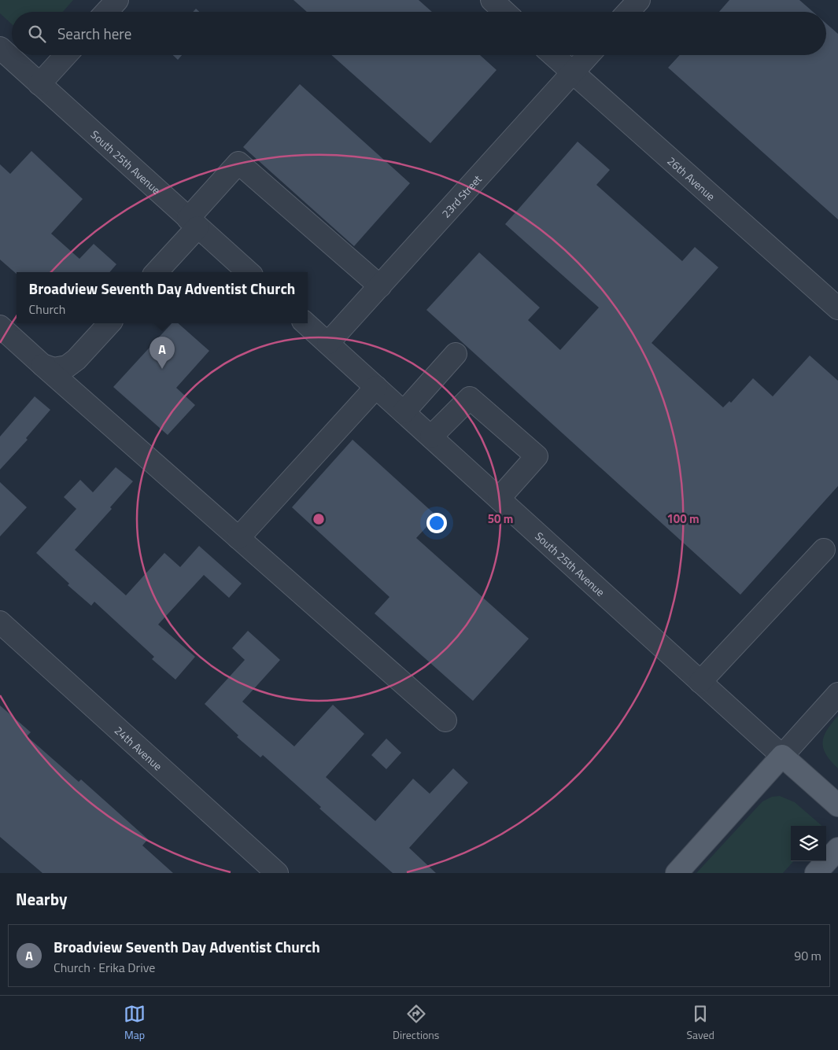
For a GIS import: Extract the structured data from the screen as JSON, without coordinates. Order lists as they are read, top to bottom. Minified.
{"streets":{"main road":["South 25th Avenue"],"street":["26th Avenue","23rd Street","24th Avenue"]},"crossings":[["South 25th Avenue","23rd Street"],["26th Avenue","23rd Street"]],"page":{"search":"Search here","popup":["Broadview Seventh Day Adventist Church","Church"],"pins":"A","heading":"Nearby","list":[{"mark":"A","name":"Broadview Seventh Day Adventist Church","note":"Church · Erika Drive","value":"90 m"}],"nav":["Map","Directions","Saved"]},"rings":["50 m","100 m"]}
